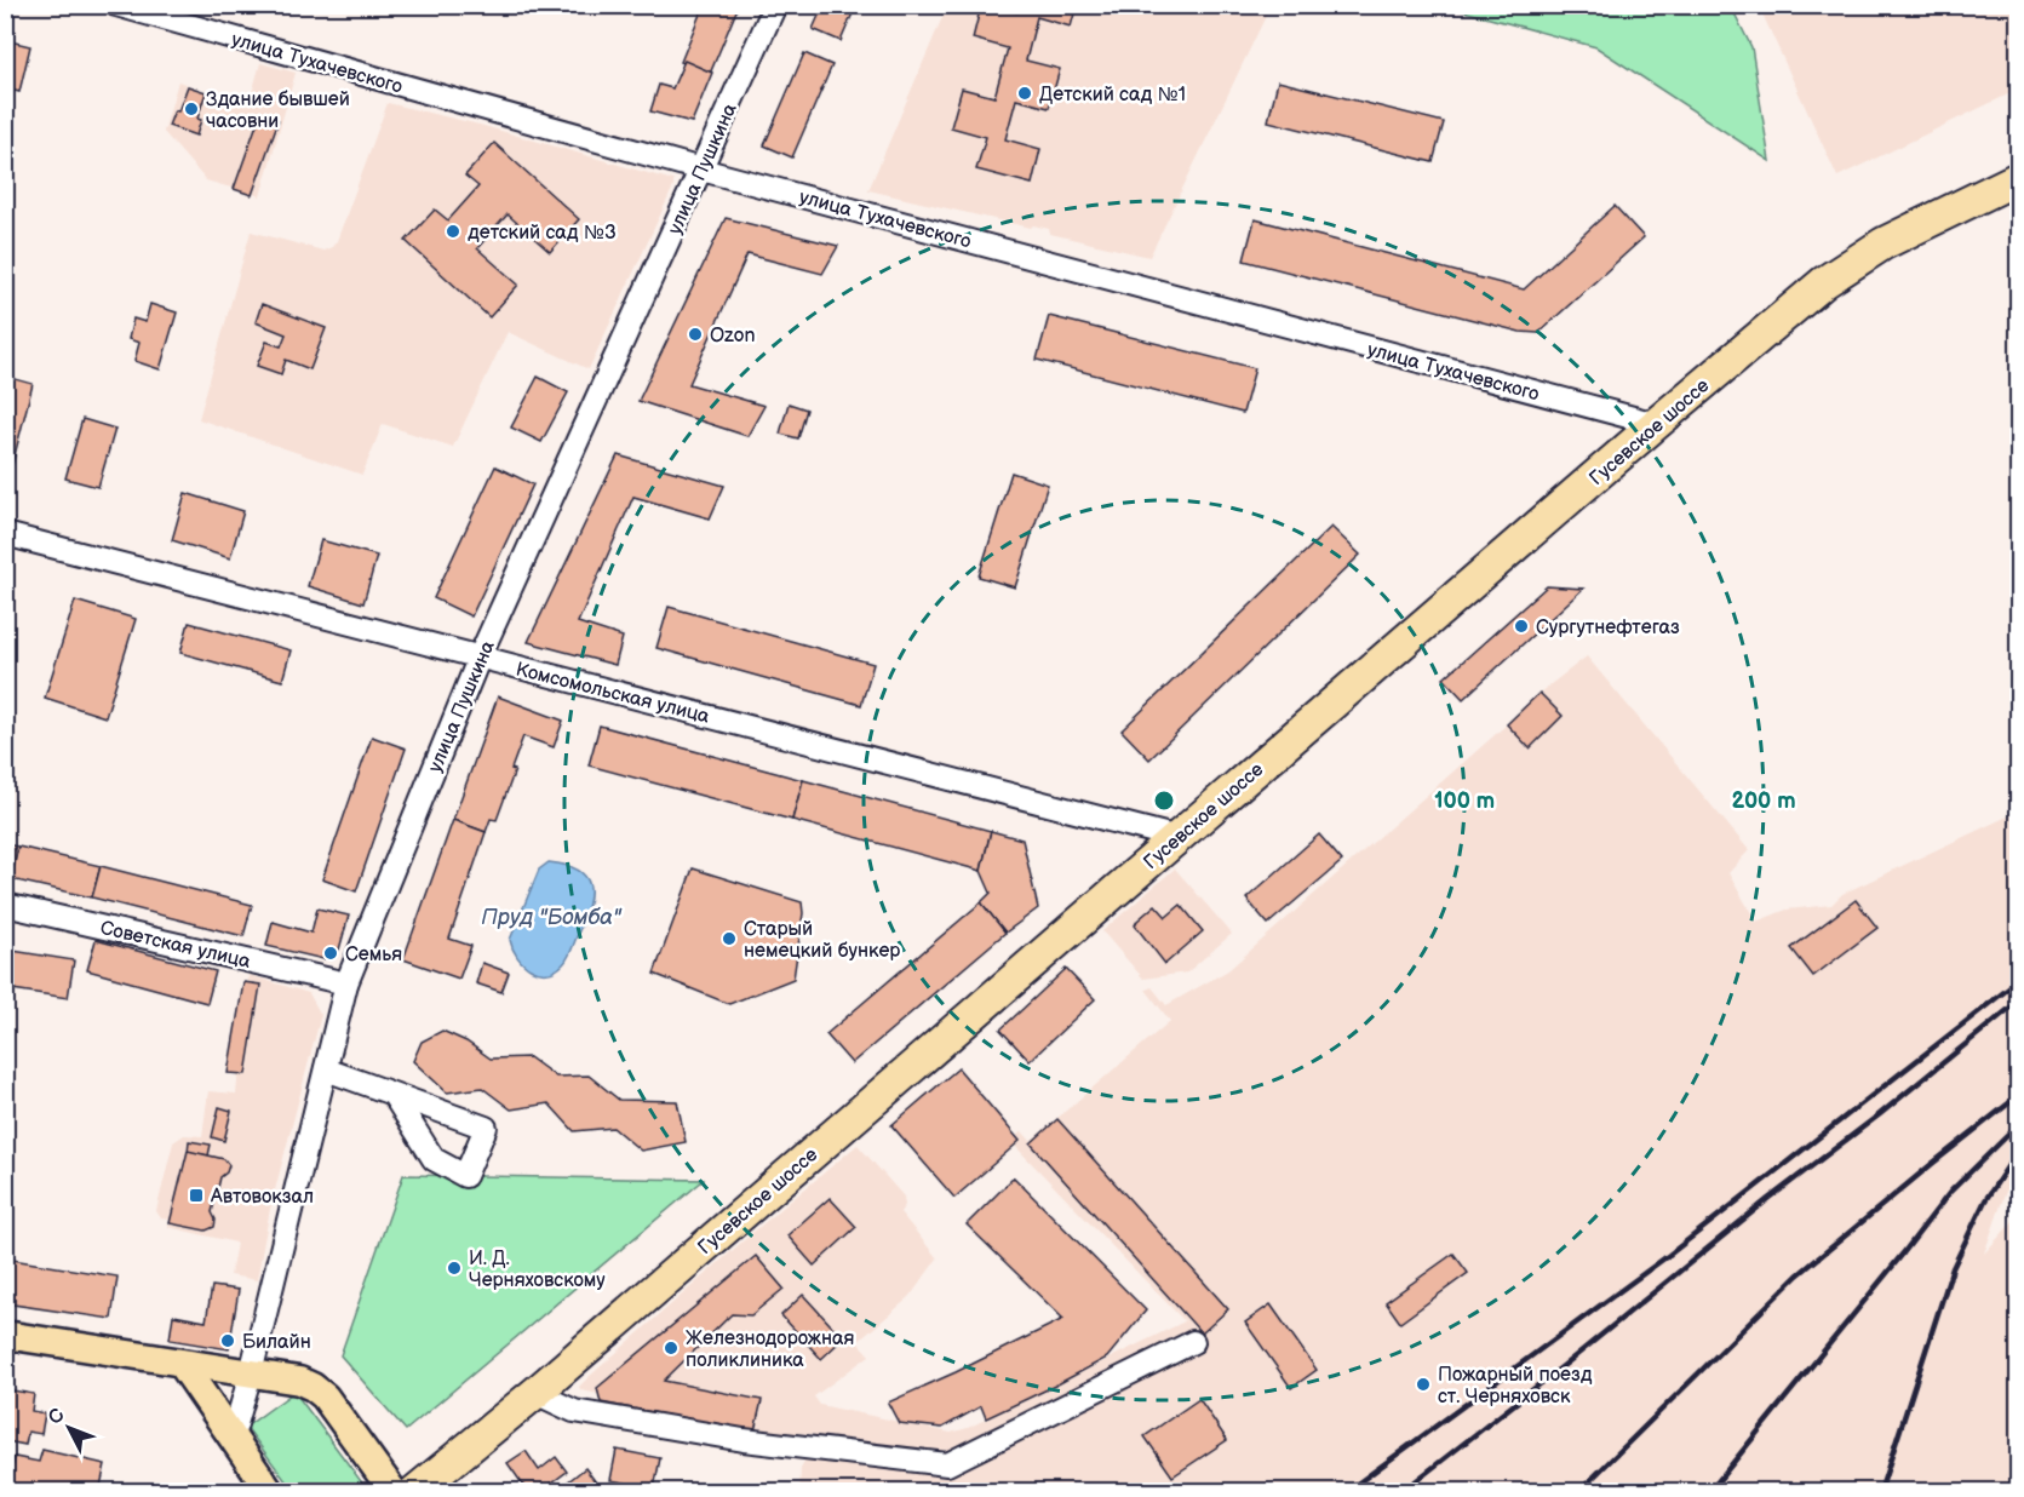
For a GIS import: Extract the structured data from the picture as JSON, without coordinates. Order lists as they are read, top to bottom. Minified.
{"streets":{"highway":["Гусевское шоссе"],"street":["улица Тухачевского","улица Пушкина","Комсомольская улица","Советская улица"]},"crossings":[["улица Тухачевского","улица Пушкина"],["улица Тухачевского","Гусевское шоссе"],["улица Пушкина","Комсомольская улица"],["улица Пушкина","Советская улица"],["Гусевское шоссе","Комсомольская улица"]],"water":["Пруд \"Бомба\""],"places":{"other":["Детский сад №1","Здание бывшей часовни","детский сад №3","Ozon","Сургутнефтегаз","Старый немецкий бункер","Семья","И. Д. Черняховскому","Билайн","Железнодорожная поликлиника","Пожарный поезд ст. Черняховск"],"transit":["Автовокзал"]},"north":"top left","rings":["100 m","200 m"]}
